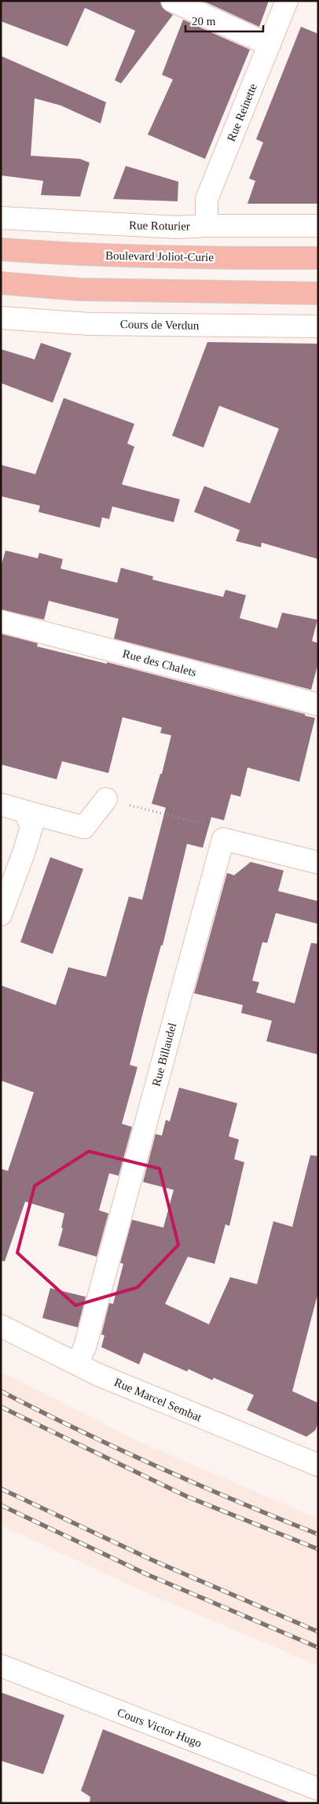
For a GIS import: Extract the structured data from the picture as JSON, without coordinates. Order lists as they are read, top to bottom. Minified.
{"streets":{"main road":["Boulevard Joliot-Curie"],"street":["Rue Reinette","Rue Roturier","Cours de Verdun","Rue des Chalets","Rue Billaudel","Rue Marcel Sembat","Cours Victor Hugo"]},"crossings":[["Rue Reinette","Rue Roturier"],["Rue Billaudel","Rue Marcel Sembat"]],"scale_bar":"20 m"}
